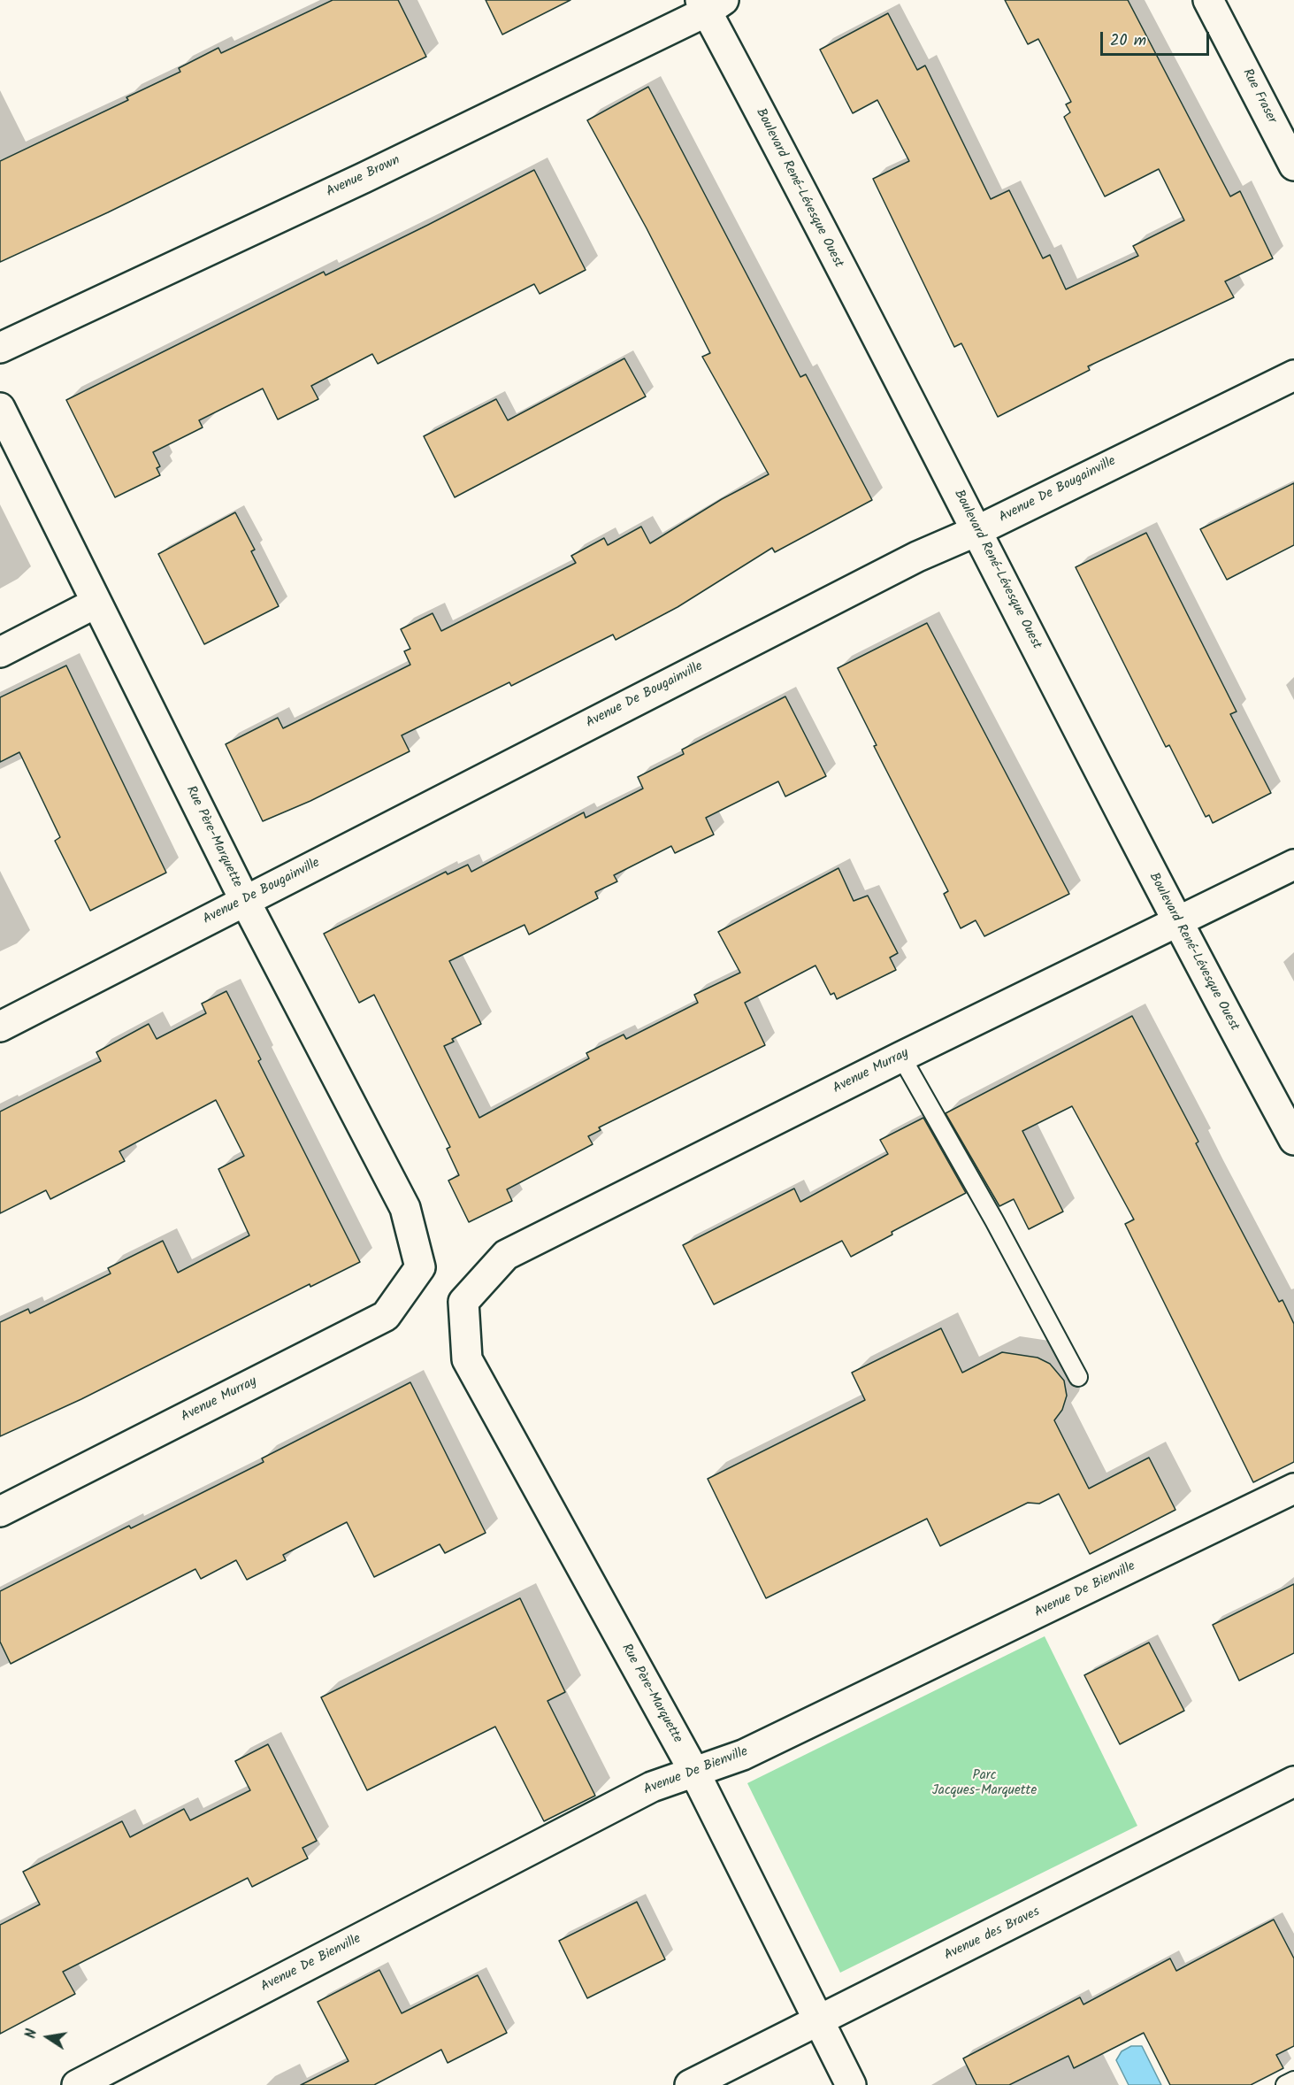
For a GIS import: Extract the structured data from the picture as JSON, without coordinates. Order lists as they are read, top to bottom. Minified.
{"streets":{"street":["Rue Fraser","Avenue Brown","Boulevard René-Lévesque Ouest","Avenue De Bougainville","Rue Père-Marquette","Avenue Murray","Avenue De Bienville","Avenue des Braves"]},"crossings":[["Avenue Brown","Boulevard René-Lévesque Ouest"],["Boulevard René-Lévesque Ouest","Avenue De Bougainville"],["Boulevard René-Lévesque Ouest","Avenue Murray"],["Avenue De Bougainville","Rue Père-Marquette"],["Rue Père-Marquette","Avenue Murray"],["Rue Père-Marquette","Avenue De Bienville"],["Rue Père-Marquette","Avenue des Braves"]],"parks":["Parc Jacques-Marquette"],"scale_bar":"20 m","north":"left"}
